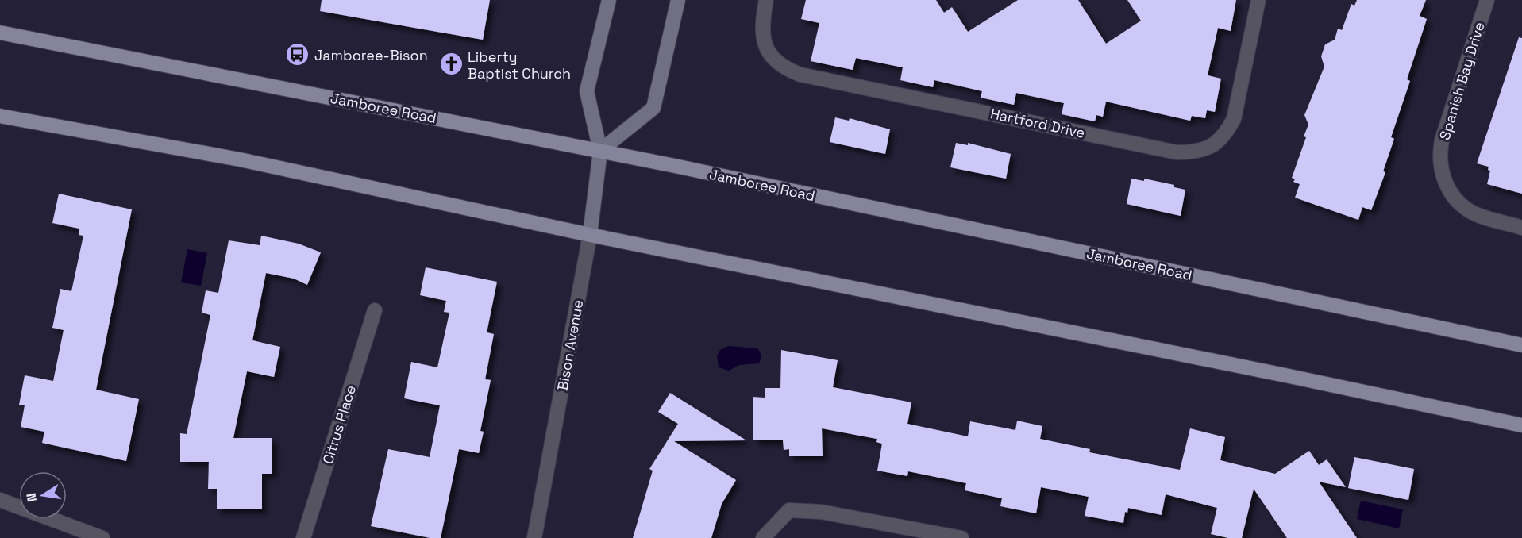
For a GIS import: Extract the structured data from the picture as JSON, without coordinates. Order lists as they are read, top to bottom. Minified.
{"streets":{"main road":["Jamboree Road","Bison Avenue"],"street":["Spanish Bay Drive","Hartford Drive","Citrus Place"]},"crossings":[["Jamboree Road","Bison Avenue"]],"places":{"bus stop":["Jamboree-Bison"],"church":["Liberty Baptist Church"]},"north":"left"}
